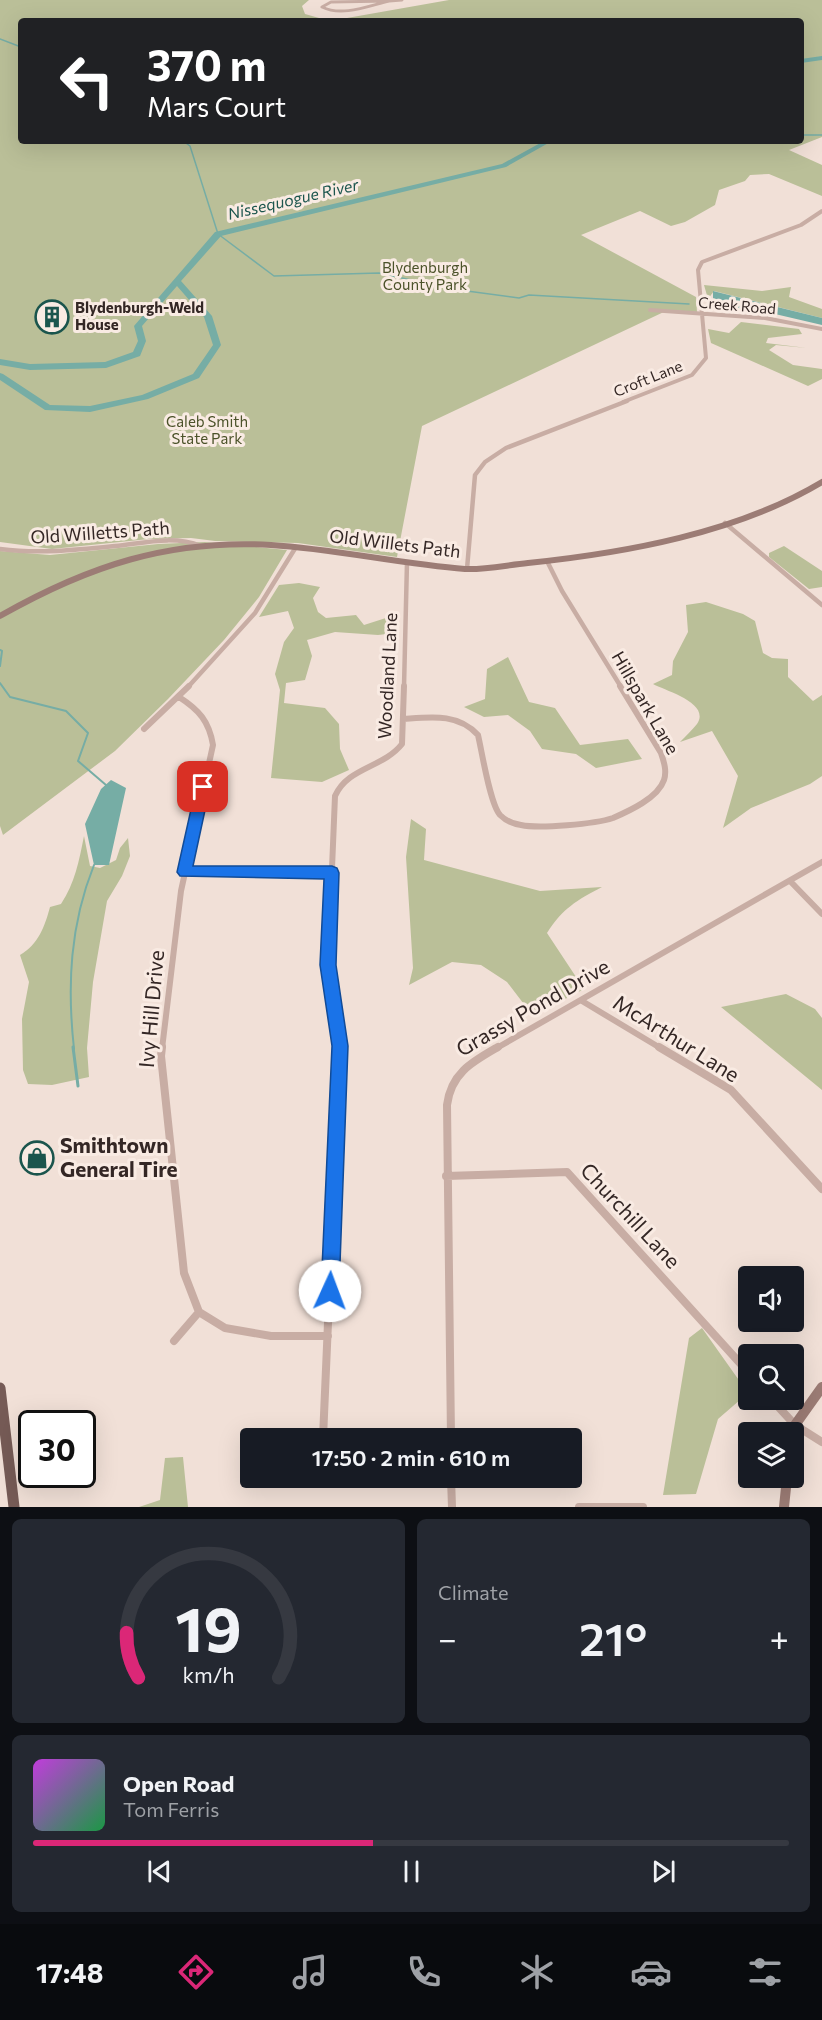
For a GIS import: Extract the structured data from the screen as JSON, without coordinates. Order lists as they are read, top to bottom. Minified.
{"streets":{"main road":["Old Willets Path"],"street":["Creek Road","Croft Lane","Old Willetts Path","Woodland Lane","Hillspark Lane","Grassy Pond Drive","Ivy Hill Drive","McArthur Lane","Churchill Lane"]},"crossings":[["Creek Road","Croft Lane"],["Croft Lane","Old Willets Path"],["Old Willetts Path","Old Willets Path"],["Old Willets Path","Woodland Lane"],["Old Willets Path","Hillspark Lane"],["Woodland Lane","Hillspark Lane"],["Grassy Pond Drive","McArthur Lane"],["Grassy Pond Drive","Churchill Lane"]],"water":["Nissequogue River"],"parks":["Blydenburgh County Park","Caleb Smith State Park"],"places":{"building":["Blydenburgh-Weld House"],"shop":["Smithtown General Tire"]},"page":{"turn":["370 m","Mars Court"],"limit":"30","trip":"17:50 · 2 min · 610 m","tile":"Climate","heat":["−","21°","+"],"song":["Open Road","Tom Ferris"],"tabs":"17:48","gauge":["19","km/h"]}}
